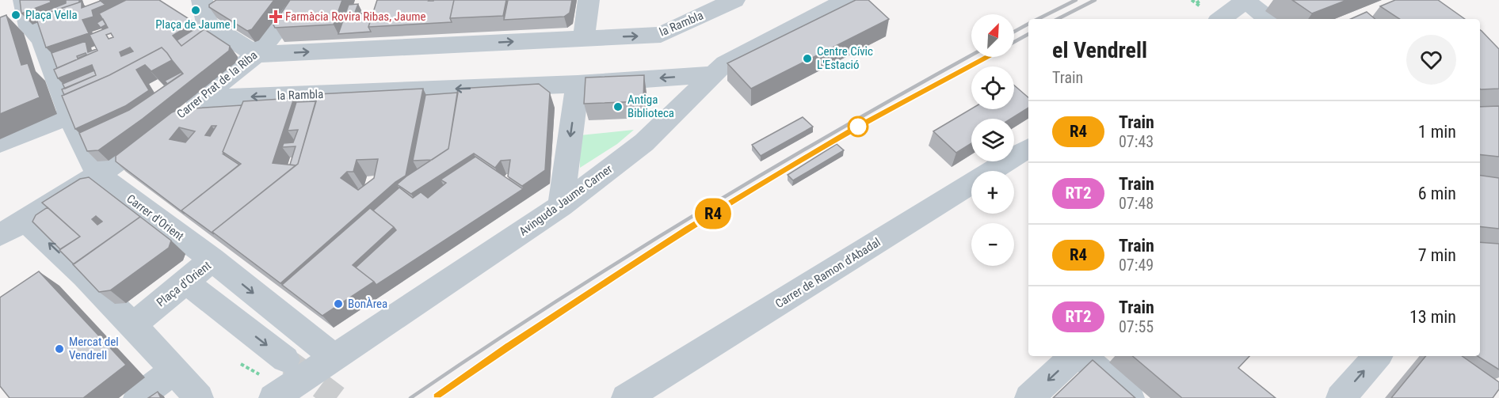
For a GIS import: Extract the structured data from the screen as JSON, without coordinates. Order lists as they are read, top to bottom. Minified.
{"streets":{"street":["la Rambla","Carrer Prat de la Riba","Avinguda Jaume Carner","Carrer d'Orient","Carrer de Ramon d'Abadal","Plaça d'Orient"]},"crossings":[["la Rambla","Carrer Prat de la Riba"],["la Rambla","Avinguda Jaume Carner"],["Carrer Prat de la Riba","Carrer d'Orient"],["Avinguda Jaume Carner","Plaça d'Orient"],["Carrer d'Orient","Plaça d'Orient"]],"places":{"other":["Plaça de Jaume I","Plaça Vella","Centre Cívic L'Estació","Antiga Biblioteca","BonÀrea","Mercat del Vendrell"],"health":["Farmàcia Rovira Ribas, Jaume"]},"north":"top right","page":{"on_map":"R4","map_buttons":["+","−"],"heading":["el Vendrell","Train"],"list":[{"mark":"R4","name":"Train","note":"07:43","value":"1 min"},{"mark":"RT2","name":"Train","note":"07:48","value":"6 min"},{"mark":"R4","name":"Train","note":"07:49","value":"7 min"},{"mark":"RT2","name":"Train","note":"07:55","value":"13 min"}]}}
